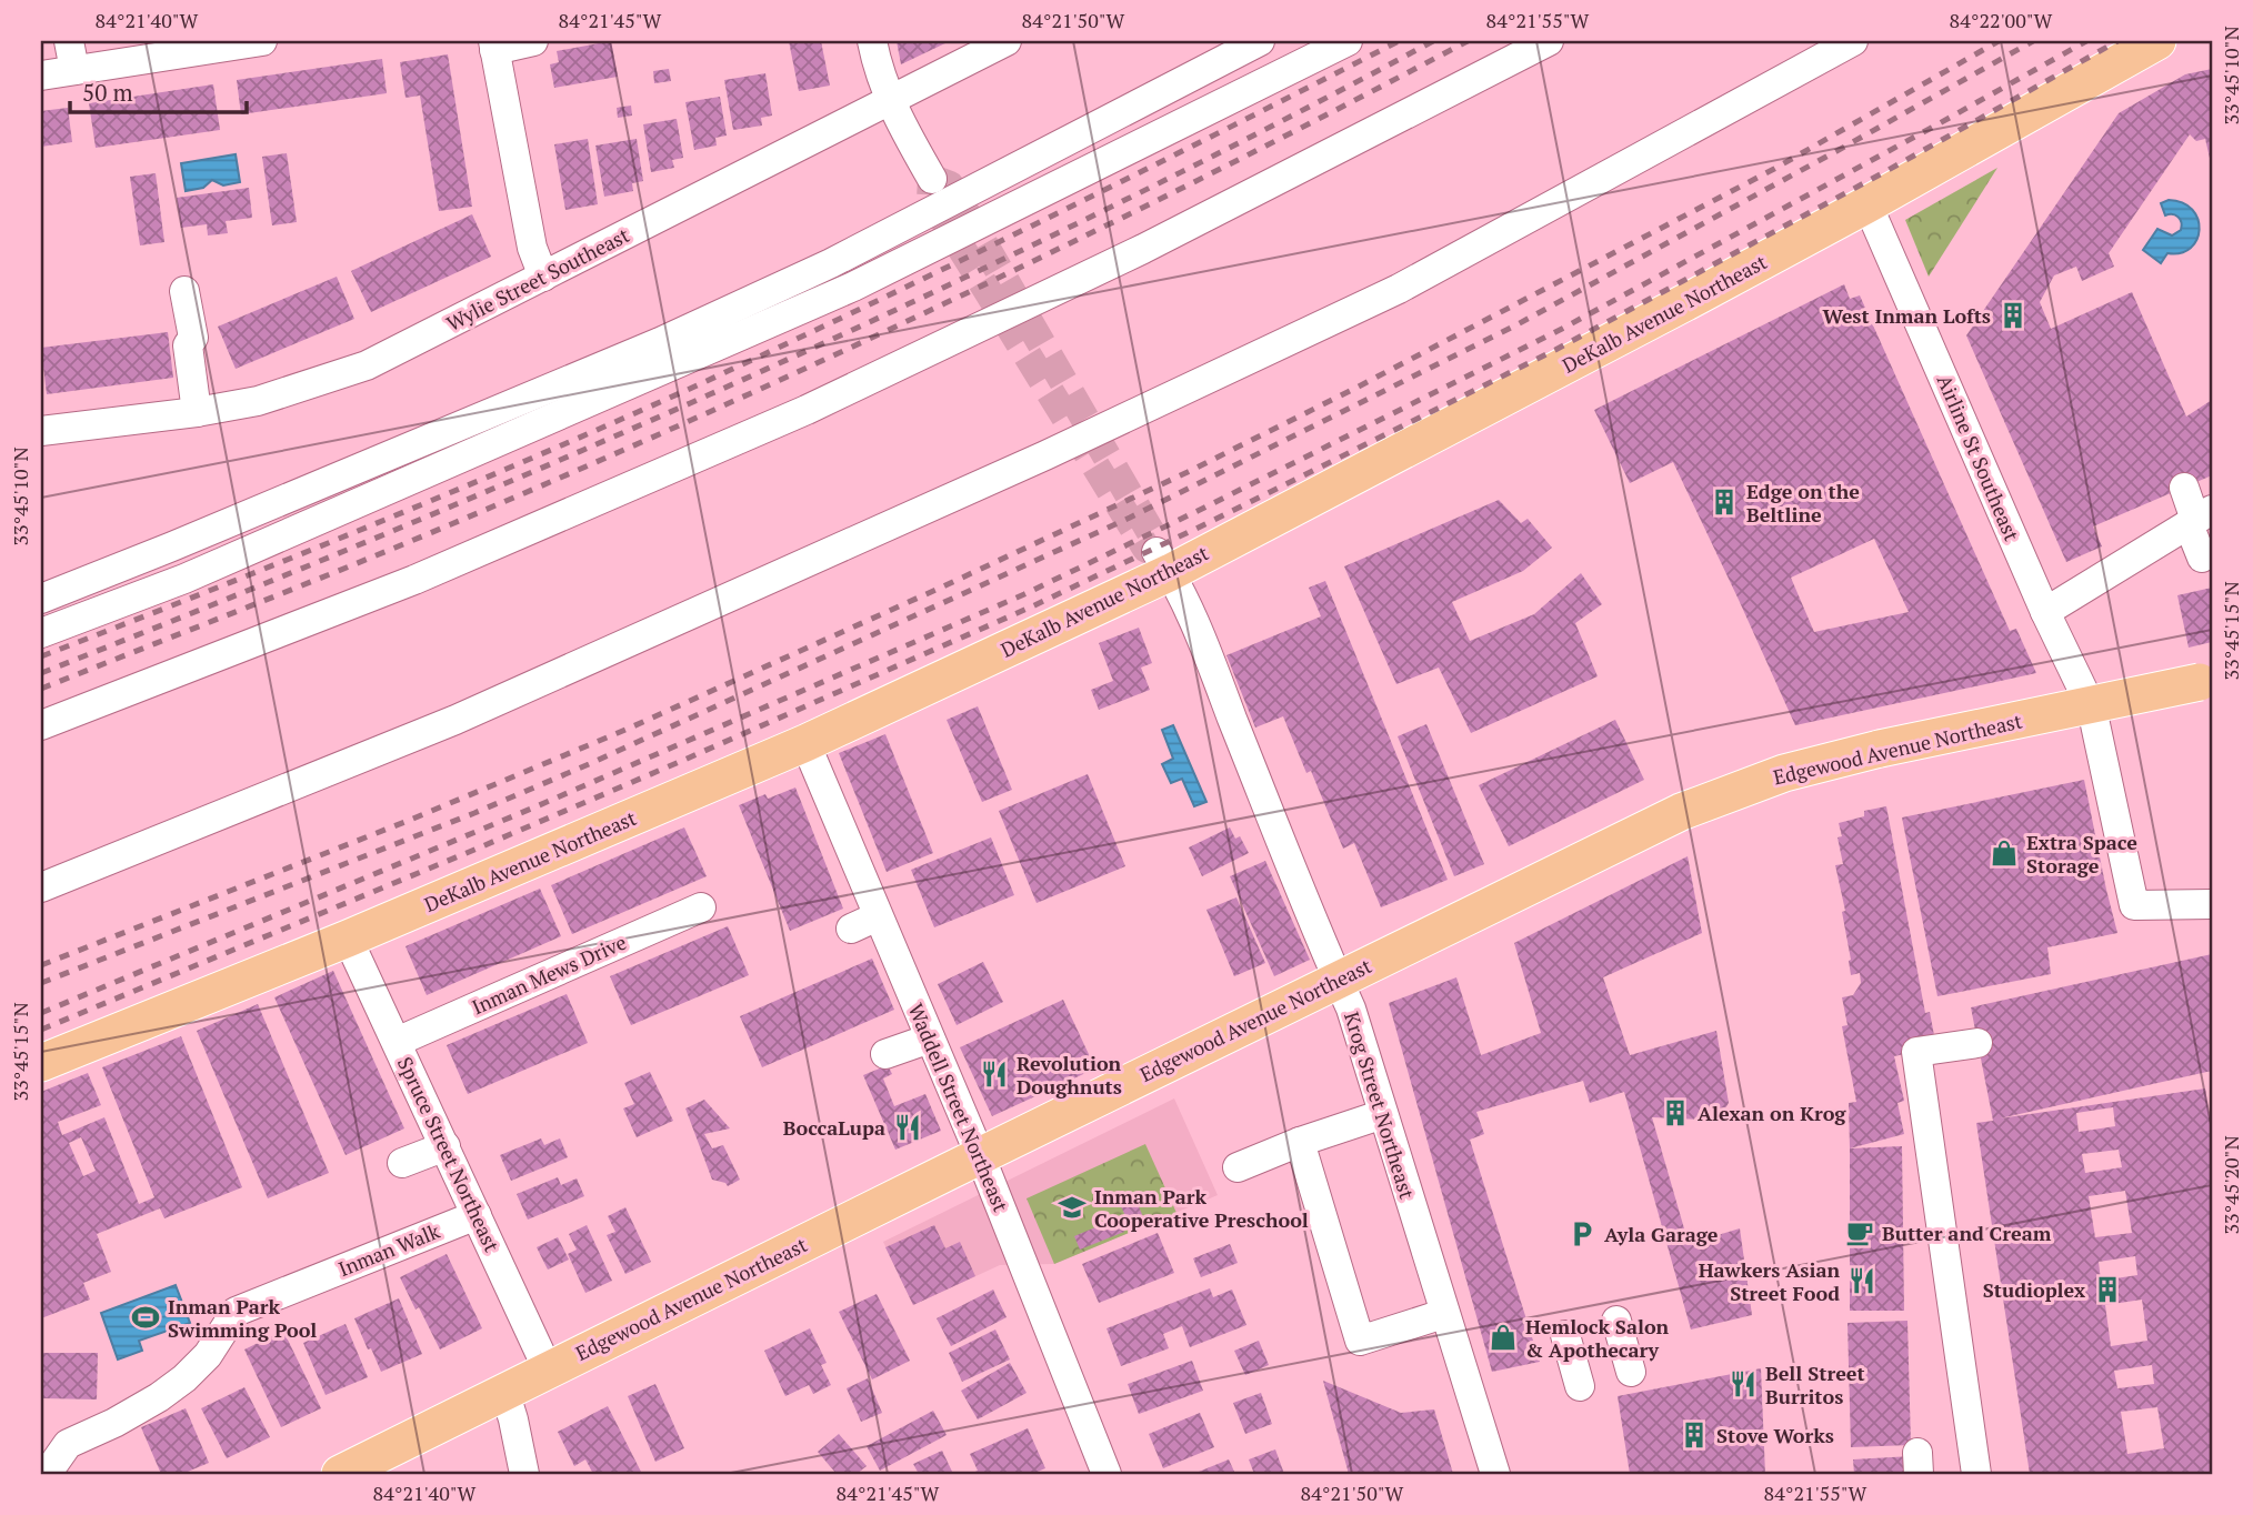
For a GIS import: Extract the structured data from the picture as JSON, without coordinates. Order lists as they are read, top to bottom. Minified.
{"streets":{"main road":["DeKalb Avenue Northeast","Edgewood Avenue Northeast"],"street":["Wylie Street Southeast","Airline St Southeast","Inman Mews Drive","Krog Street Northeast","Waddell Street Northeast","Spruce Street Northeast","Inman Walk"]},"crossings":[["DeKalb Avenue Northeast","Airline St Southeast"],["DeKalb Avenue Northeast","Krog Street Northeast"],["DeKalb Avenue Northeast","Waddell Street Northeast"],["DeKalb Avenue Northeast","Spruce Street Northeast"],["Edgewood Avenue Northeast","Krog Street Northeast"],["Edgewood Avenue Northeast","Waddell Street Northeast"],["Edgewood Avenue Northeast","Spruce Street Northeast"],["Inman Mews Drive","Spruce Street Northeast"],["Spruce Street Northeast","Inman Walk"]],"places":{"building":["West Inman Lofts","Edge on the Beltline","Alexan on Krog","Studioplex","Stove Works"],"shop":["Extra Space Storage","Hemlock Salon & Apothecary"],"restaurant":["Revolution Doughnuts","BoccaLupa","Hawkers Asian Street Food","Bell Street Burritos"],"school or university":["Inman Park Cooperative Preschool"],"cafe":["Butter and Cream"],"parking":["Ayla Garage"],"sports":["Inman Park Swimming Pool"]},"scale_bar":"50 m","coordinates":["84°21'40\"W","84°21'45\"W","84°21'50\"W","84°21'55\"W","84°22'00\"W","33°45'10\"N","33°45'15\"N","33°45'20\"N"]}
